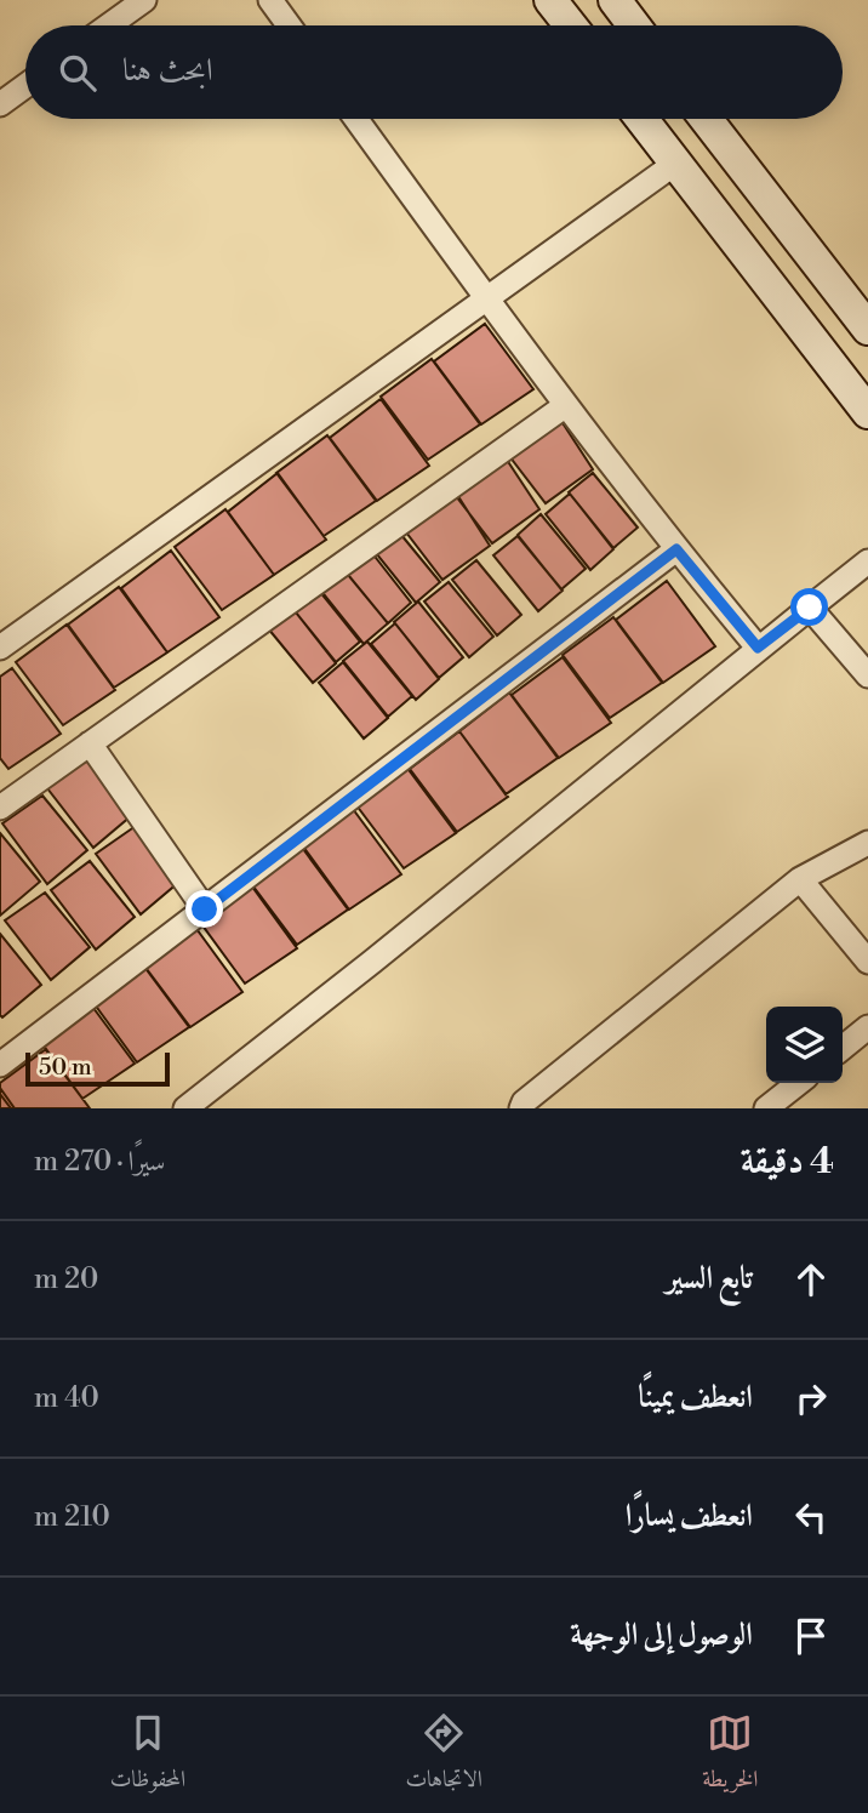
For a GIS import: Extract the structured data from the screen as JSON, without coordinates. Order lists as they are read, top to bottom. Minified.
{"scale_bar":"50 m","page":{"search":"ابحث هنا","scale":"50 m","heading":["4 دقيقة","سيرًا · 270 m"],"list":[["تابع السير","20 m"],["انعطف يمينًا","40 m"],["انعطف يسارًا","210 m"],"الوصول إلى الوجهة"],"nav":["الخريطة","الاتجاهات","المحفوظات"]}}
